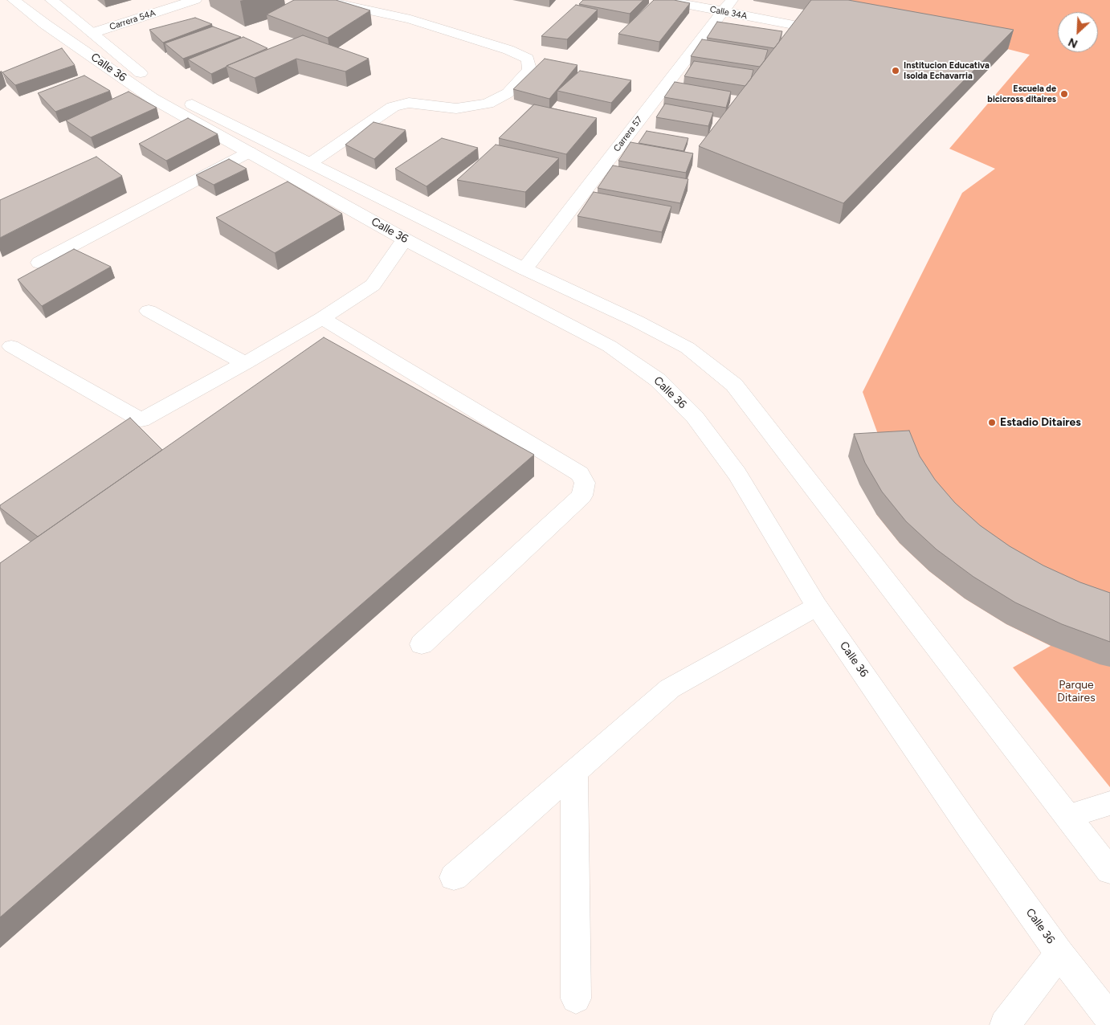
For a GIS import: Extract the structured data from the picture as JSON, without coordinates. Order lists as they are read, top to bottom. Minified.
{"streets":{"main road":["Calle 34A","Carrera 54A","Calle 36","Carrera 57"]},"crossings":[["Calle 34A","Carrera 57"],["Carrera 54A","Calle 36"],["Calle 36","Carrera 57"]],"parks":["Parque Ditaires"],"places":["Institucion Educativa Isolda Echavarria","Escuela de bicicross ditaires","Estadio Ditaires"],"north":"bottom left"}
